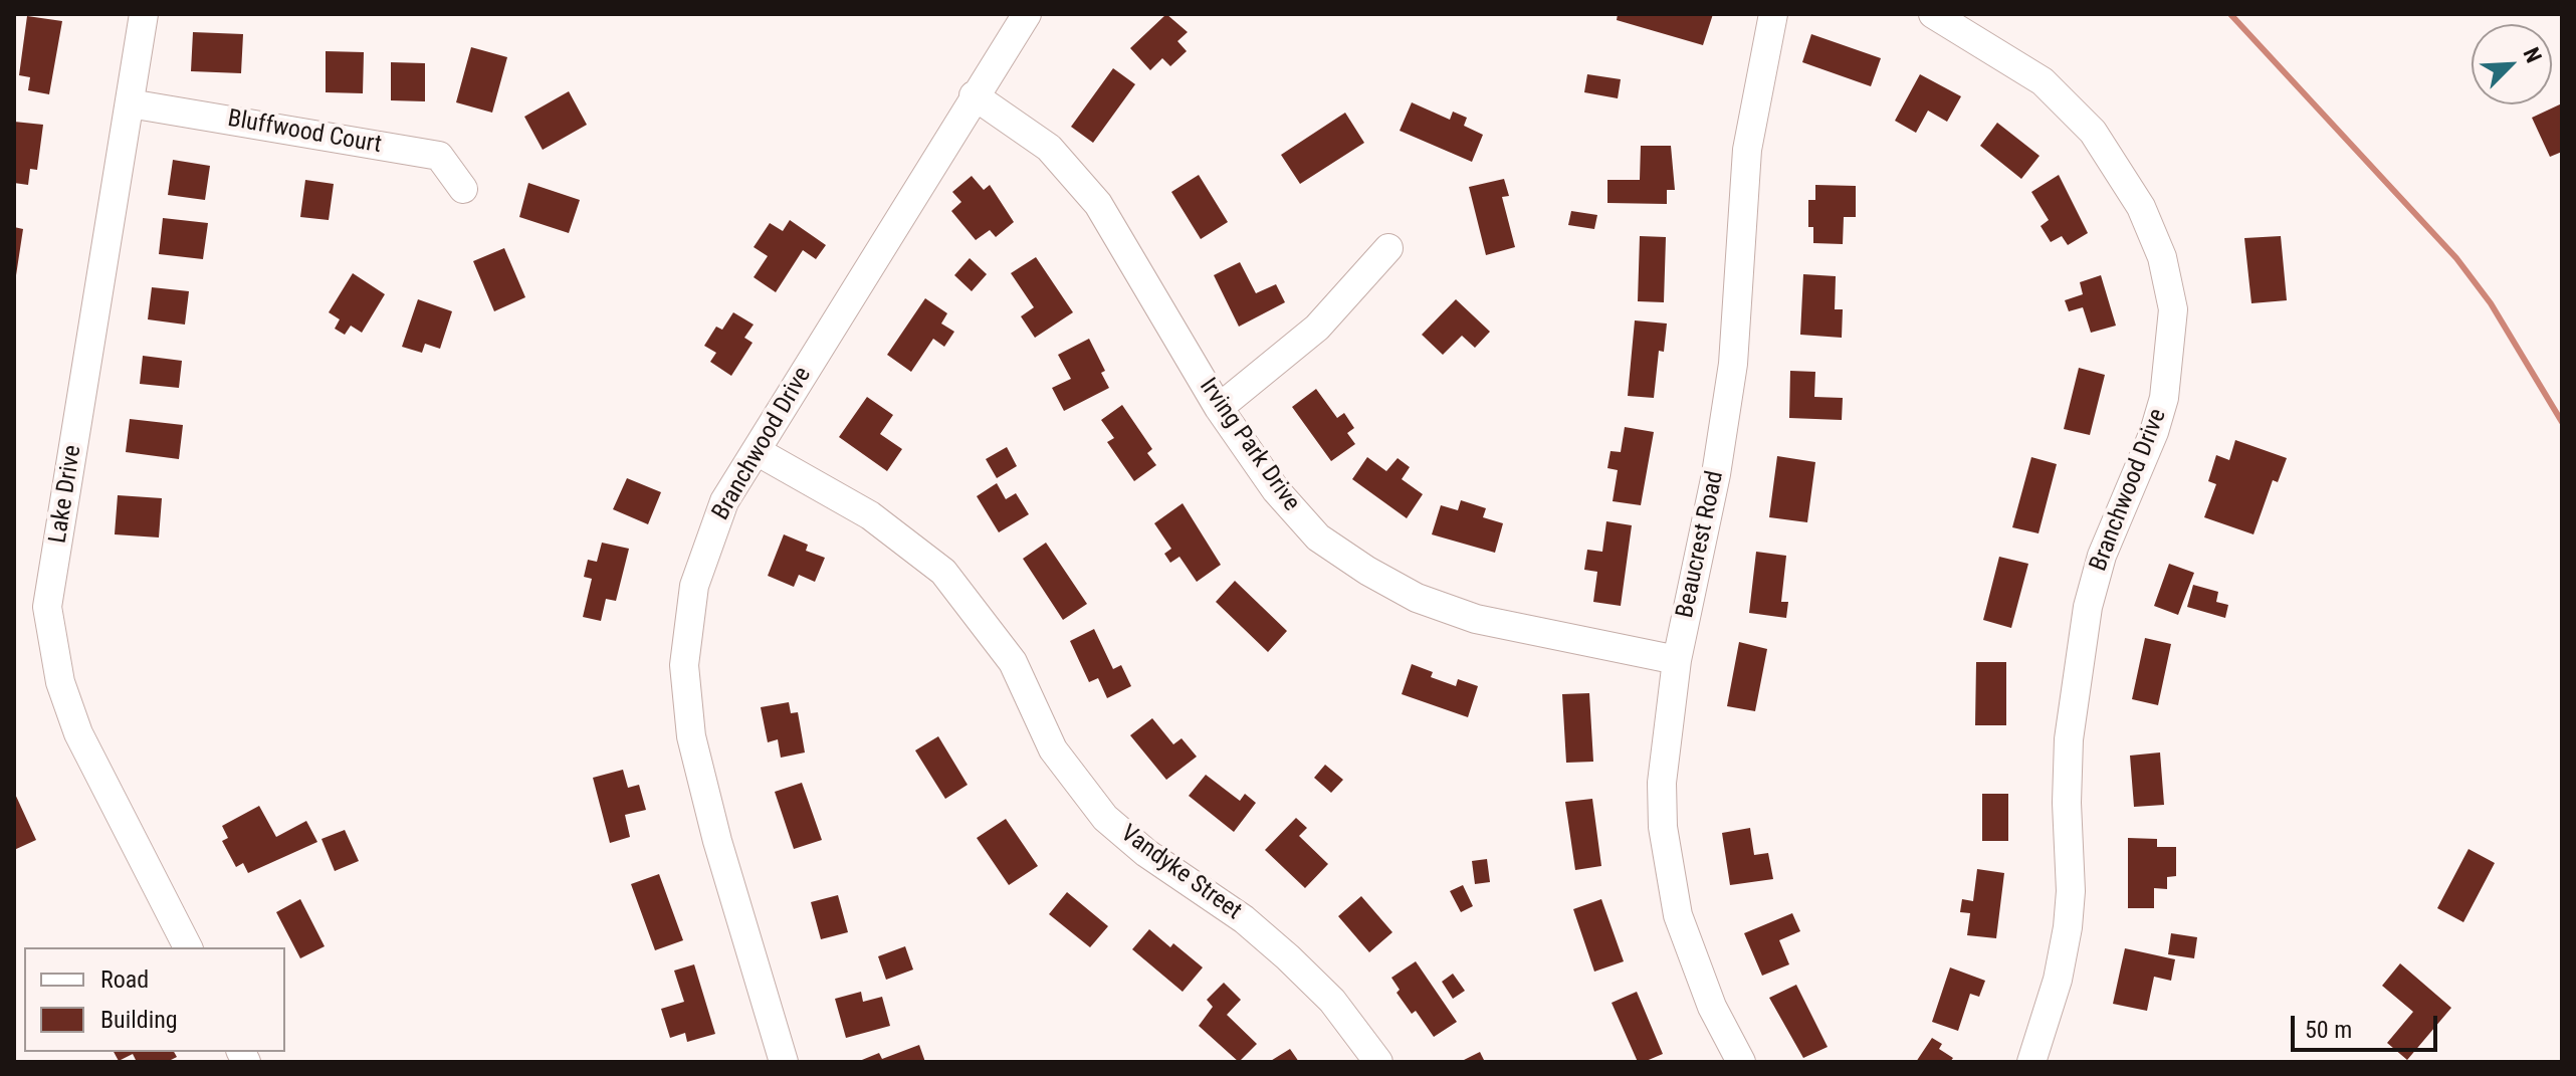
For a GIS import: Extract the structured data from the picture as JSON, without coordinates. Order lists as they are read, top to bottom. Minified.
{"streets":{"street":["Bluffwood Court","Branchwood Drive","Irving Park Drive","Lake Drive","Beaucrest Road","Vandyke Street"]},"crossings":[["Bluffwood Court","Lake Drive"],["Branchwood Drive","Irving Park Drive"],["Branchwood Drive","Vandyke Street"],["Irving Park Drive","Beaucrest Road"]],"legend":["Road","Building"],"scale_bar":"50 m","north":"top right"}
